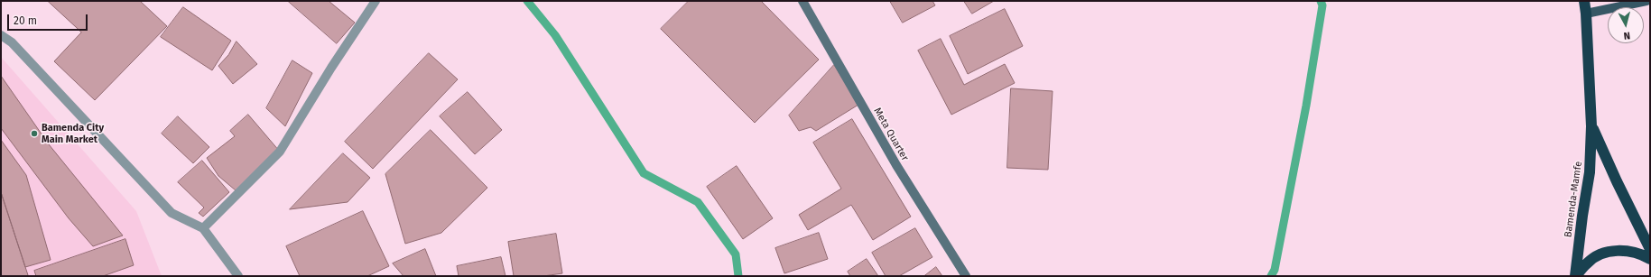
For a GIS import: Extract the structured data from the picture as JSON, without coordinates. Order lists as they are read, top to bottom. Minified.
{"streets":{"highway":["Bamenda-Mamfe"],"main road":["Meta Quarter"]},"places":["Bamenda City Main Market"],"scale_bar":"20 m","north":"bottom"}
